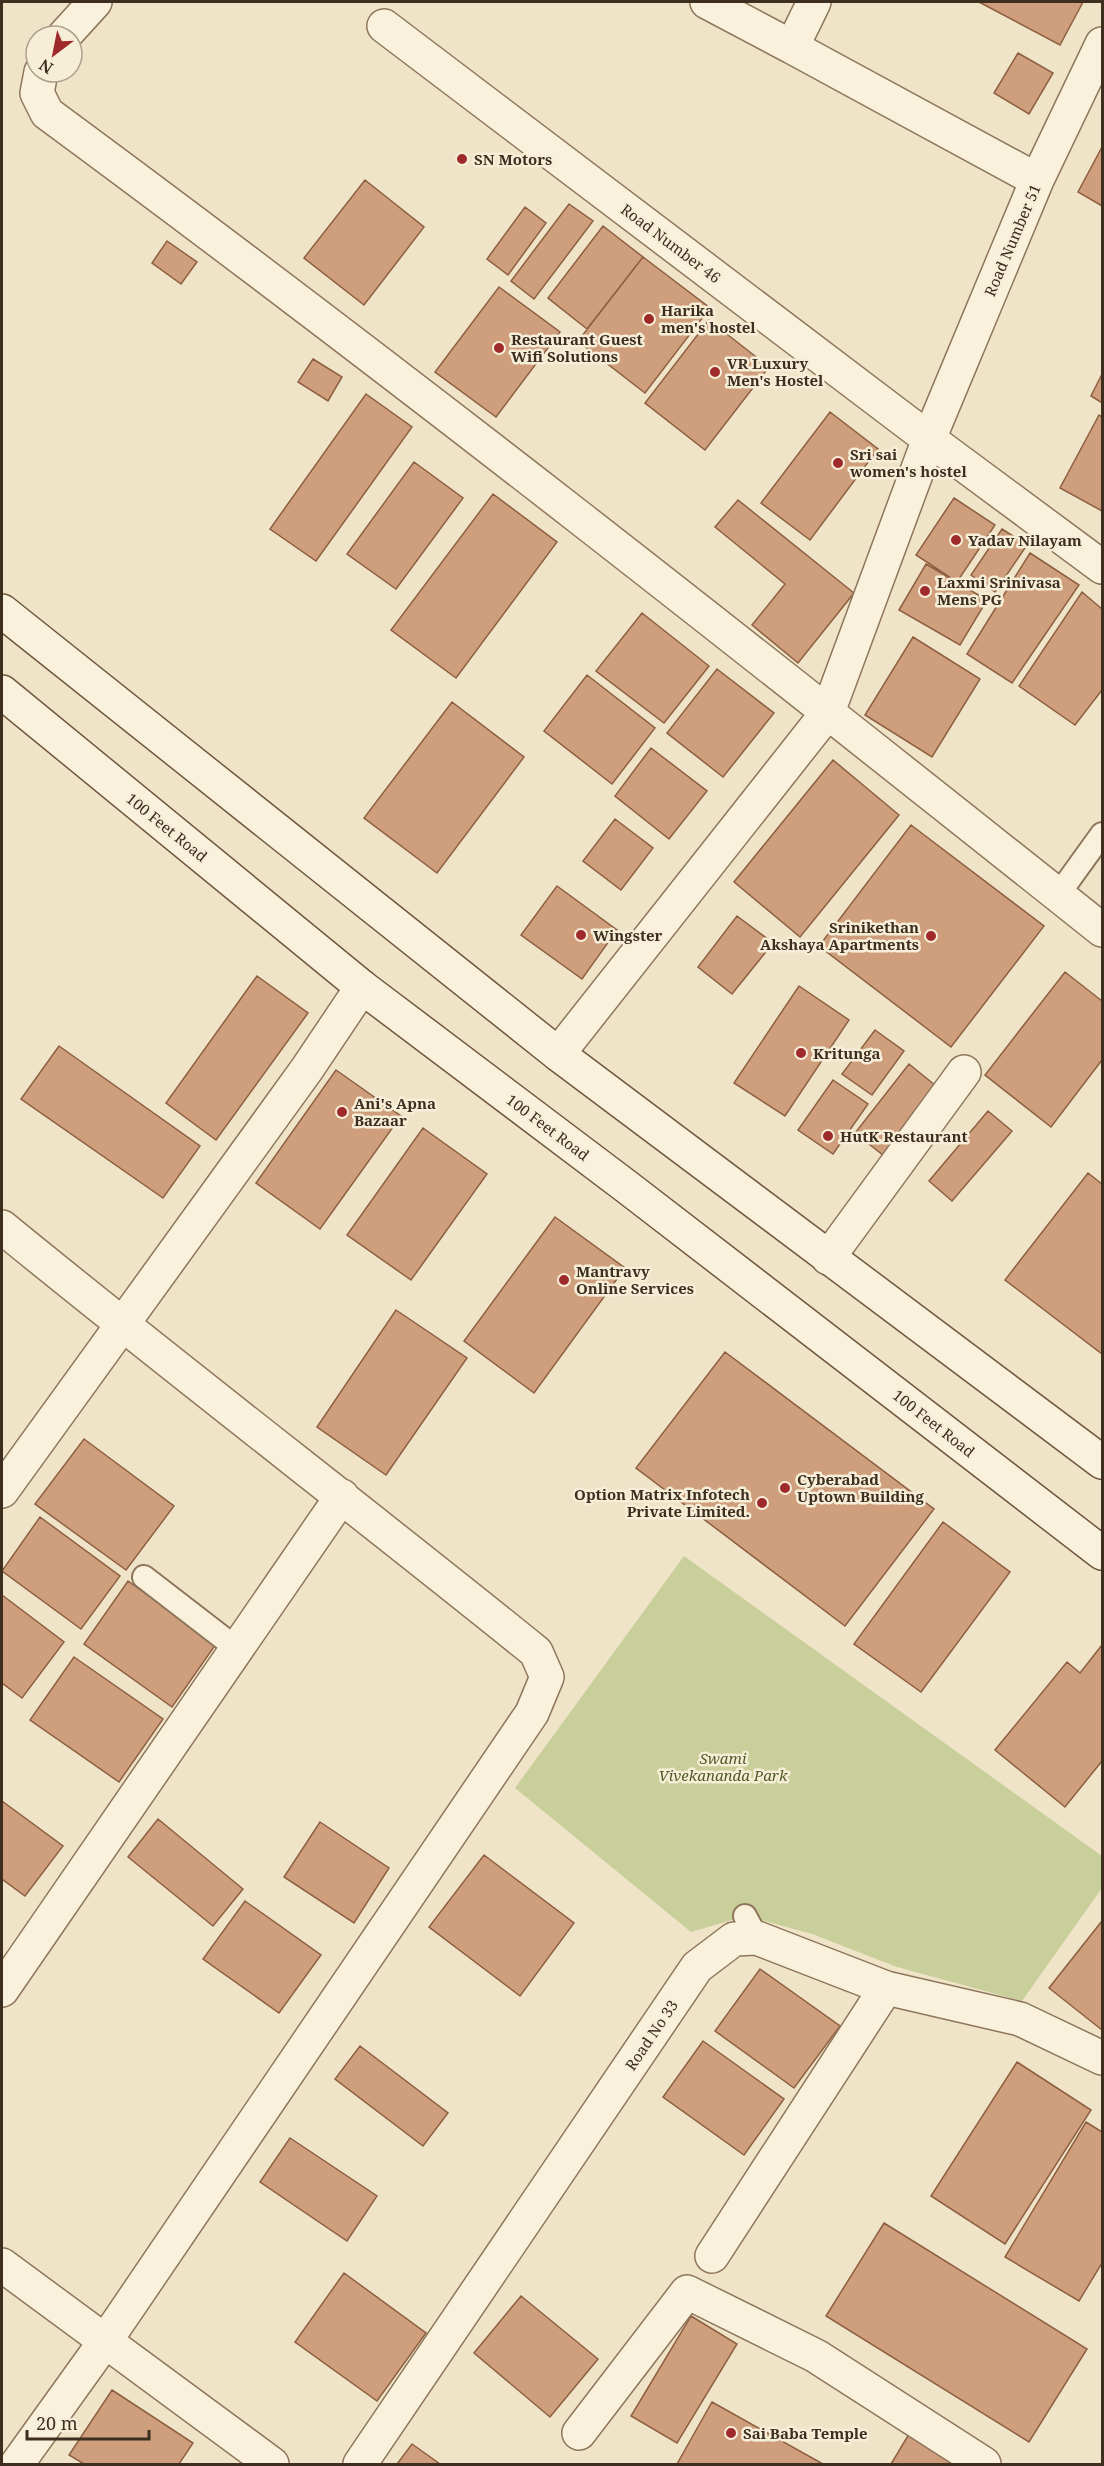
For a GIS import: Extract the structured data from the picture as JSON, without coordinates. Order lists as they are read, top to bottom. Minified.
{"streets":{"street":["Road Number 51","Road Number 46","100 Feet Road","Road No 33"]},"crossings":[["Road Number 51","Road Number 46"]],"parks":["Swami Vivekananda Park"],"places":["SN Motors","Harika men's hostel","Restaurant Guest Wifi Solutions","VR Luxury Men's Hostel","Sri sai women's hostel","Yadav Nilayam","Laxmi Srinivasa Mens PG","Wingster","Srinikethan Akshaya Apartments","Kritunga","Ani's Apna Bazaar","HutK Restaurant","Mantravy Online Services","Cyberabad Uptown Building","Option Matrix Infotech Private Limited.","Sai Baba Temple"],"scale_bar":"20 m","north":"bottom left"}
